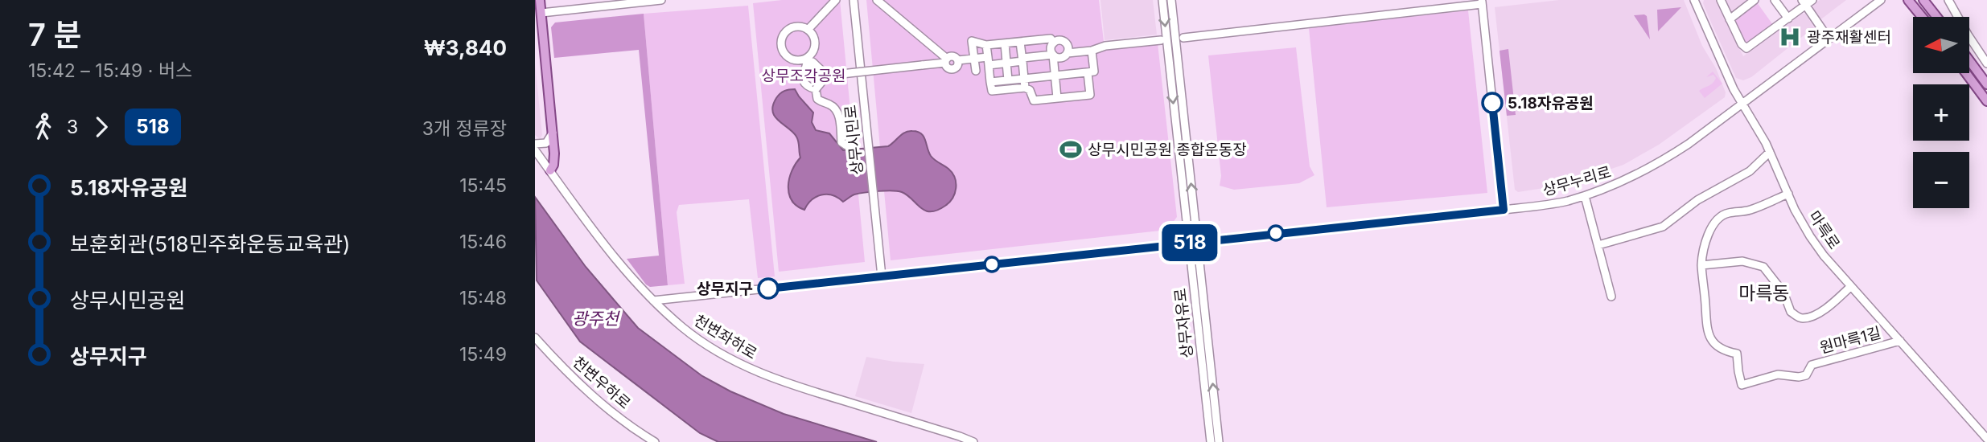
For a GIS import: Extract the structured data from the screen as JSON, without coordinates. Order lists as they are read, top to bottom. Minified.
{"streets":{"street":["상무시민로","상무누리로","마륵로","상무자유로","천변좌하로","원마륵1길","천변우하로"]},"crossings":[["상무시민로","상무누리로"],["상무누리로","마륵로"],["상무누리로","상무자유로"],["상무누리로","천변좌하로"],["마륵로","원마륵1길"]],"districts":["마륵동"],"water":["광주천"],"parks":["상무조각공원"],"places":{"hospital":["광주재활센터"],"other":["5.18자유공원","상무지구"],"sports":["상무시민공원 종합운동장"]},"lines":["bus line 518"],"north":"left","page":{"heading":["7 분","15:42 – 15:49 · 버스","₩3,840"],"on_map":"518","map_buttons":["+","−"],"legs":["3","518","3개 정류장"],"list":[{"name":"5.18자유공원","value":"15:45"},{"name":"보훈회관(518민주화운동교육관)","value":"15:46"},{"name":"상무시민공원","value":"15:48"},{"name":"상무지구","value":"15:49"}]}}
